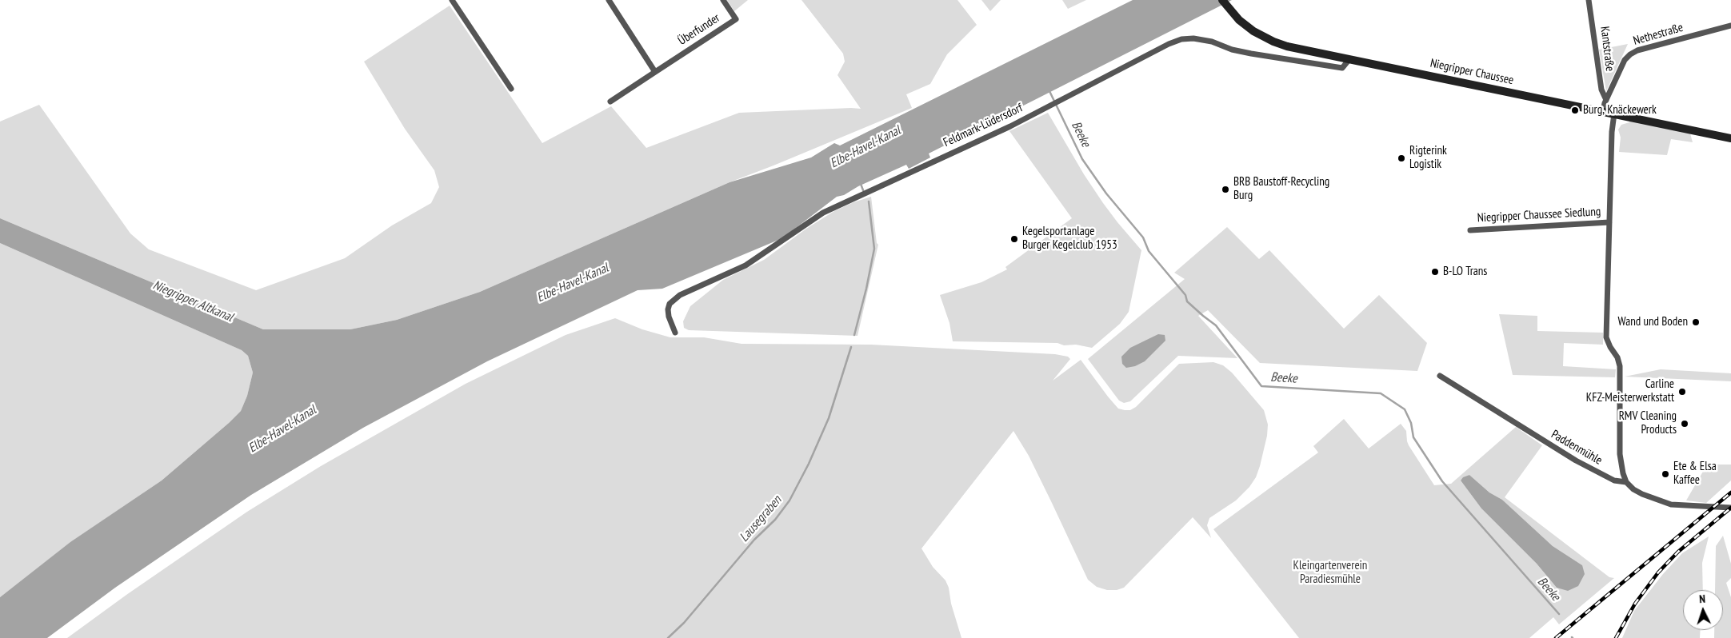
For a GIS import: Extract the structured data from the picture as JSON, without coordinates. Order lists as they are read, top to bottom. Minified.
{"streets":{"main road":["Niegripper Chaussee"],"street":["Überfunder","Nethestraße","Kantstraße","Feldmark-Lüdersdorf","Niegripper Chaussee Siedlung","Paddenmühle"]},"crossings":[["Nethestraße","Kantstraße"],["Nethestraße","Niegripper Chaussee"],["Niegripper Chaussee","Feldmark-Lüdersdorf"],["Niegripper Chaussee","Niegripper Chaussee Siedlung"],["Niegripper Chaussee Siedlung","Paddenmühle"]],"water":["Beeke","Elbe-Havel-Kanal","Niegripper Altkanal","Lausegraben"],"parks":["Kleingartenverein Paradiesmühle"],"places":["Burg, Knäckewerk","Rigterink Logistik","BRB Baustoff-Recycling Burg","Kegelsportanlage Burger Kegelclub 1953","B-LO Trans","Wand und Boden","Carline KFZ-Meisterwerkstatt","RMV Cleaning Products","Ete & Elsa Kaffee"],"north":"top"}
